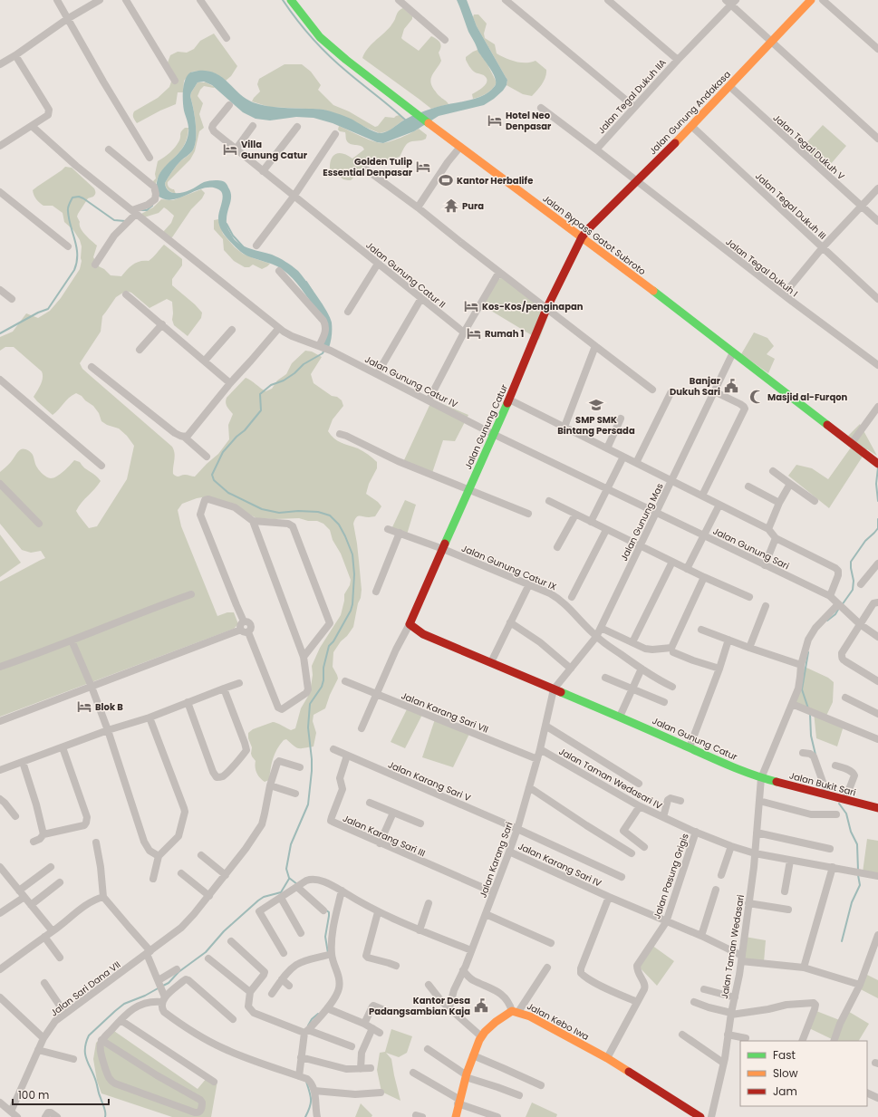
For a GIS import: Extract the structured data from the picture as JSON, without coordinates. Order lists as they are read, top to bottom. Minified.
{"streets":{"street":["Jalan Tegal Dukuh IIA","Jalan Gunung Andakasa","Jalan Tegal Dukuh V","Jalan Tegal Dukuh III","Jalan Bypass Gatot Subroto","Jalan Tegal Dukuh I","Jalan Gunung Catur II","Jalan Gunung Catur IV","Jalan Gunung Catur","Jalan Gunung Mas","Jalan Gunung Sari","Jalan Gunung Catur IX","Jalan Karang Sari VII","Jalan Taman Wedasari IV","Jalan Karang Sari V","Jalan Bukit Sari","Jalan Karang Sari III","Jalan Karang Sari","Jalan Karang Sari IV","Jalan Pasung Grigis","Jalan Taman Wedasari","Jalan Sari Dana VII","Jalan Kebo Iwa"]},"crossings":[["Jalan Tegal Dukuh IIA","Jalan Tegal Dukuh I"],["Jalan Gunung Andakasa","Jalan Tegal Dukuh V"],["Jalan Gunung Andakasa","Jalan Tegal Dukuh III"],["Jalan Gunung Andakasa","Jalan Bypass Gatot Subroto"],["Jalan Gunung Andakasa","Jalan Tegal Dukuh I"],["Jalan Gunung Andakasa","Jalan Gunung Catur"],["Jalan Bypass Gatot Subroto","Jalan Gunung Catur"],["Jalan Bypass Gatot Subroto","Jalan Gunung Mas"],["Jalan Gunung Catur IV","Jalan Gunung Catur"],["Jalan Gunung Catur IV","Jalan Gunung Sari"],["Jalan Gunung Catur","Jalan Gunung Mas"],["Jalan Gunung Catur","Jalan Gunung Catur IX"],["Jalan Gunung Catur","Jalan Karang Sari VII"],["Jalan Gunung Catur","Jalan Bukit Sari"],["Jalan Gunung Catur","Jalan Karang Sari"],["Jalan Gunung Catur","Jalan Taman Wedasari"],["Jalan Gunung Mas","Jalan Gunung Sari"],["Jalan Gunung Mas","Jalan Gunung Catur IX"],["Jalan Gunung Mas","Jalan Karang Sari"],["Jalan Gunung Sari","Jalan Taman Wedasari"],["Jalan Karang Sari VII","Jalan Karang Sari"],["Jalan Taman Wedasari IV","Jalan Karang Sari"],["Jalan Taman Wedasari IV","Jalan Pasung Grigis"],["Jalan Taman Wedasari IV","Jalan Taman Wedasari"],["Jalan Karang Sari V","Jalan Karang Sari III"],["Jalan Karang Sari V","Jalan Karang Sari"],["Jalan Bukit Sari","Jalan Taman Wedasari"],["Jalan Karang Sari III","Jalan Karang Sari"],["Jalan Karang Sari","Jalan Karang Sari IV"],["Jalan Karang Sari IV","Jalan Pasung Grigis"],["Jalan Pasung Grigis","Jalan Kebo Iwa"]],"places":{"hotel":["Hotel Neo Denpasar","Villa Gunung Catur","Golden Tulip Essential Denpasar","Kos-Kos/penginapan","Rumah 1","Blok B"],"sports":["Kantor Herbalife"],"temple":["Pura"],"public building":["Banjar Dukuh Sari","Kantor Desa Padangsambian Kaja"],"mosque":["Masjid al-Furqon"],"school or university":["SMP SMK Bintang Persada"]},"legend":["Fast","Slow","Jam"],"scale_bar":"100 m"}
